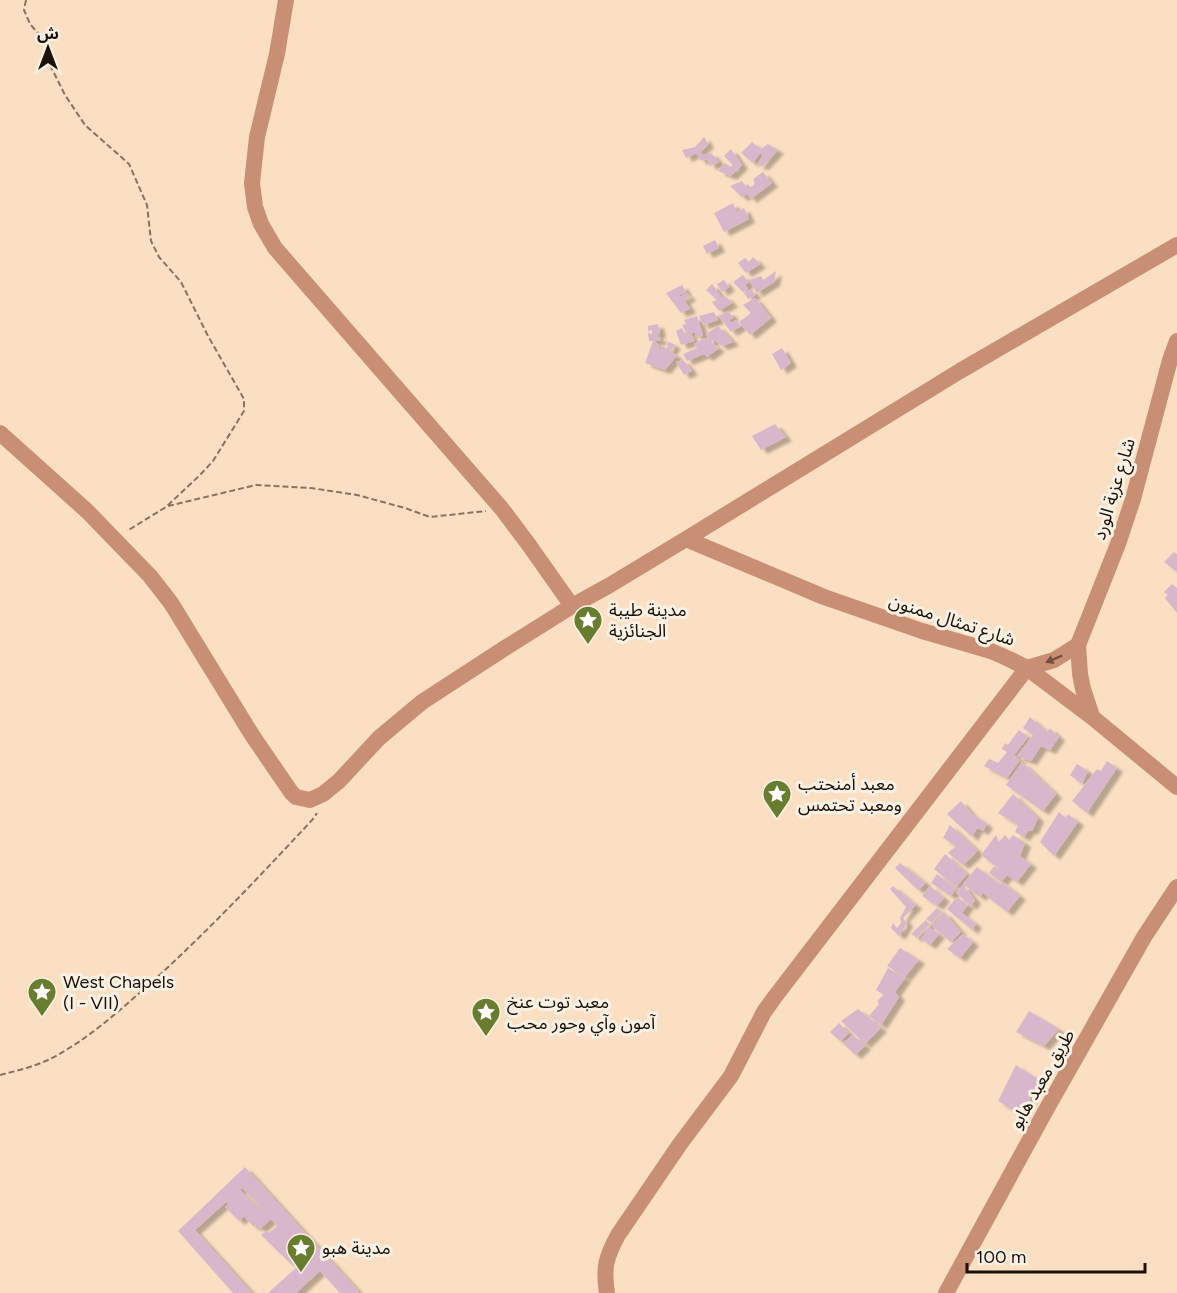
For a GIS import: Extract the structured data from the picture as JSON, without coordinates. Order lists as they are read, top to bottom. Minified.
{"streets":{"street":["شارع عزبة الورد","شارع تمثال ممنون","طريق معبد هابو"]},"crossings":[["شارع عزبة الورد","شارع تمثال ممنون"]],"places":{"place":["مدينة طيبة الجنائزية","معبد أمنحتب ومعبد تحتمس","West Chapels (I - VII)","معبد توت عنخ آمون وآي وحور محب","مدينة هبو"]},"scale_bar":"100 m","north":"top"}
